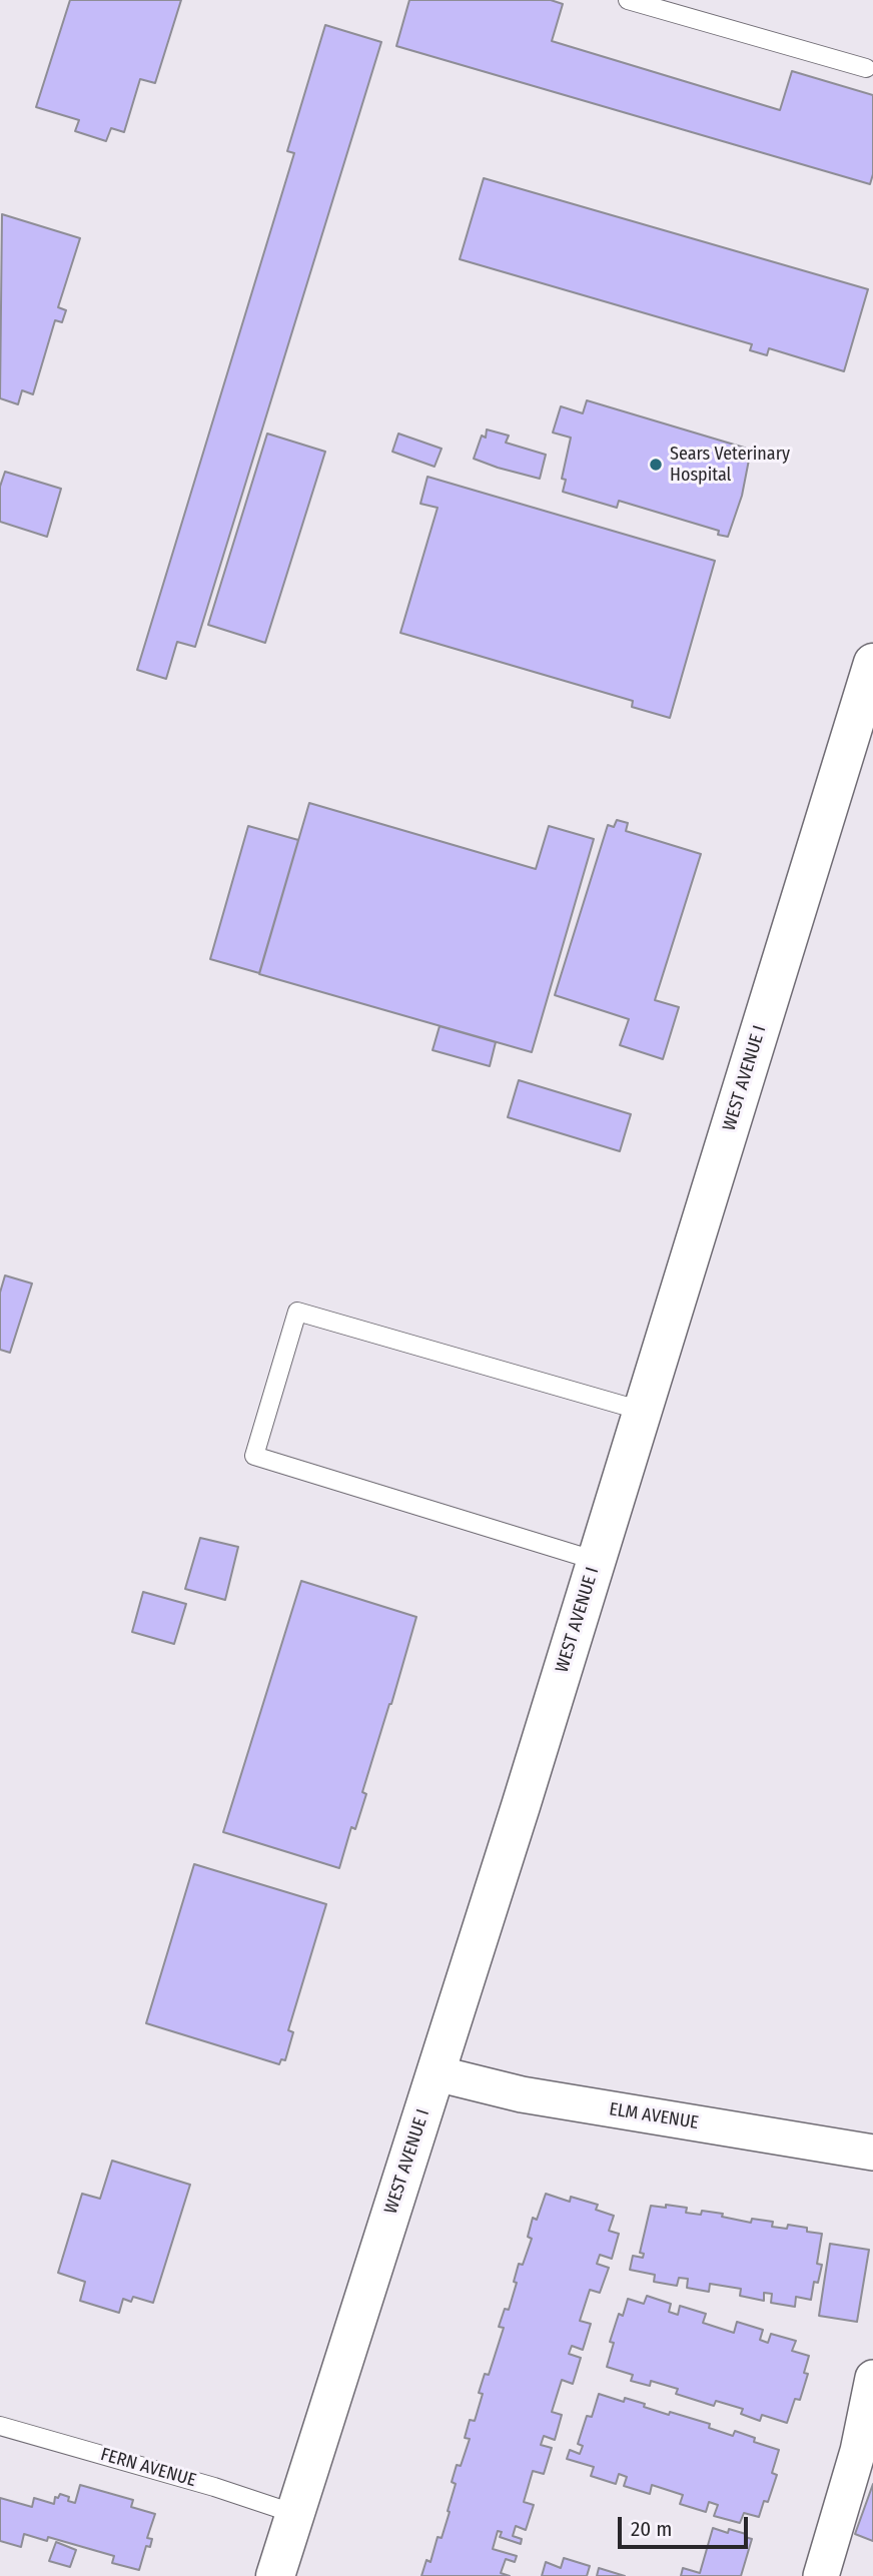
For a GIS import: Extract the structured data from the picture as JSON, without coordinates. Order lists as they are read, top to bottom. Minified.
{"streets":{"main road":["WEST AVENUE I"],"street":["ELM AVENUE"],"lane":["FERN AVENUE"]},"crossings":[["WEST AVENUE I","ELM AVENUE"],["WEST AVENUE I","FERN AVENUE"]],"places":["Sears Veterinary Hospital"],"scale_bar":"20 m"}
